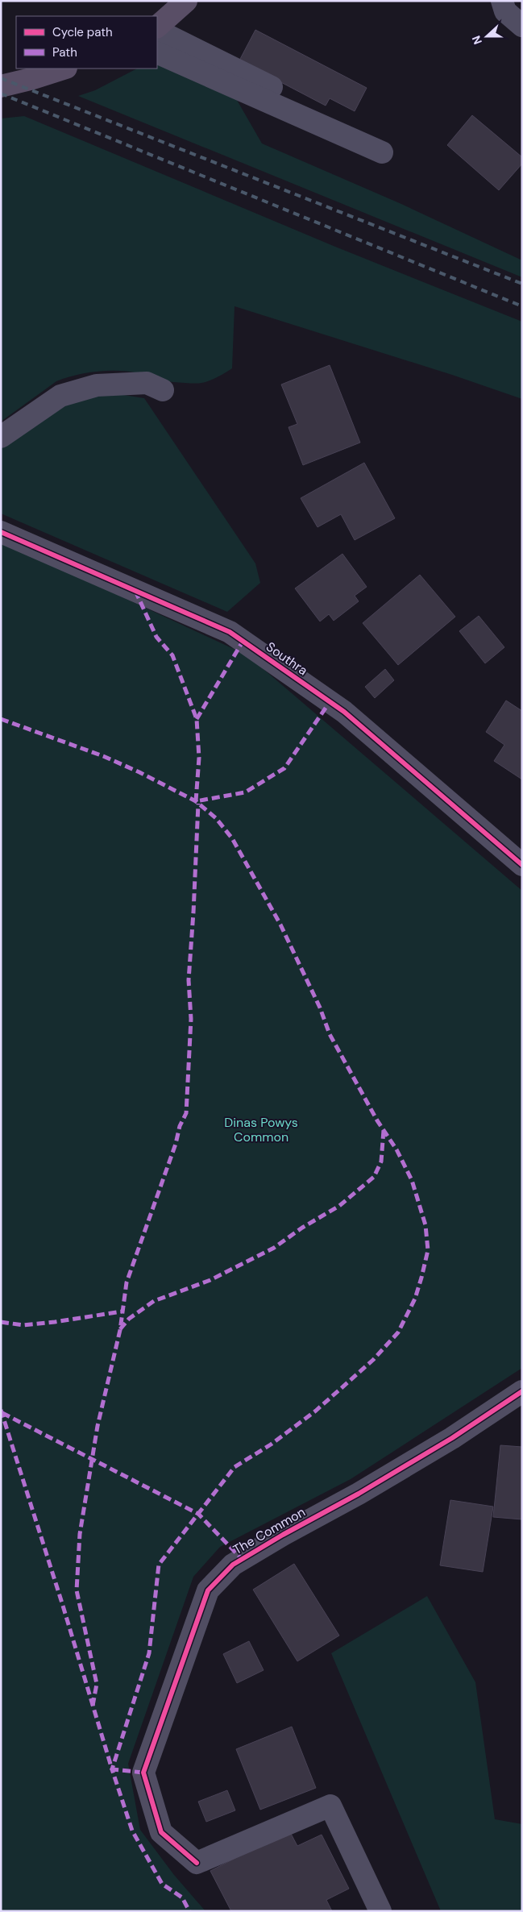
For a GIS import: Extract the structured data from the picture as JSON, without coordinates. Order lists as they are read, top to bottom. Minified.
{"streets":{"street":["Southra","The Common"]},"parks":["Dinas Powys Common"],"legend":["Cycle path","Path"],"north":"left"}
